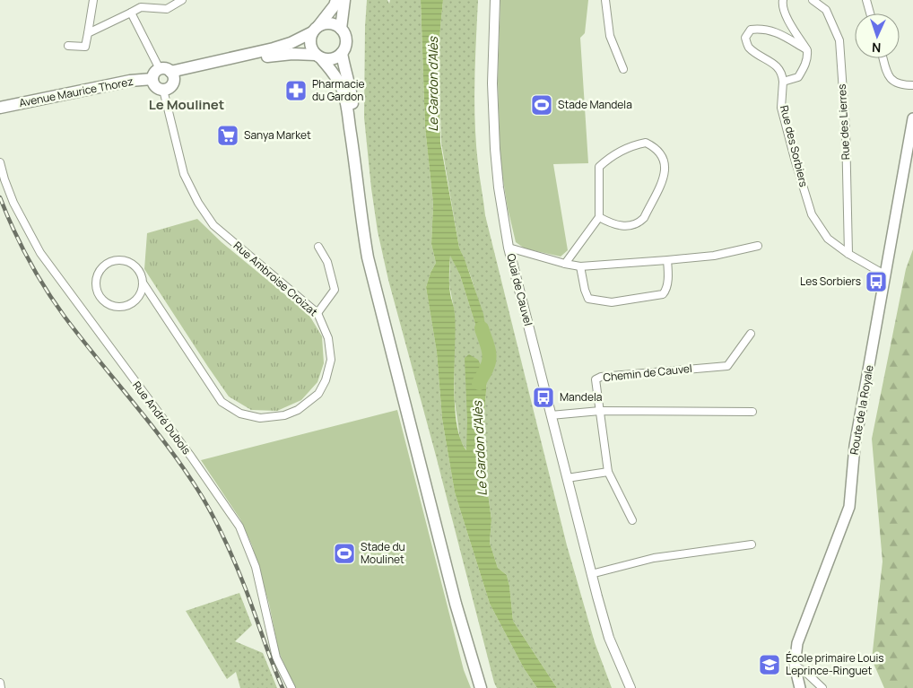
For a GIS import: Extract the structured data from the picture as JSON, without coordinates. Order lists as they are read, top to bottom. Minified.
{"streets":{"main road":["Avenue Maurice Thorez","Route de la Royale"],"street":["Rue des Lierres","Rue des Sorbiers","Rue Ambroise Croizat","Quai de Cauvel","Chemin de Cauvel","Rue André Dubois"]},"crossings":[["Avenue Maurice Thorez","Rue Ambroise Croizat"],["Rue des Lierres","Rue des Sorbiers"],["Rue des Sorbiers","Route de la Royale"]],"districts":["Le Moulinet"],"water":["Le Gardon d'Alès"],"places":{"pharmacy":["Pharmacie du Gardon"],"sports":["Stade Mandela","Stade du Moulinet"],"supermarket":["Sanya Market"],"bus stop":["Les Sorbiers","Mandela"],"school or university":["École primaire Louis Leprince-Ringuet"]},"north":"bottom"}
